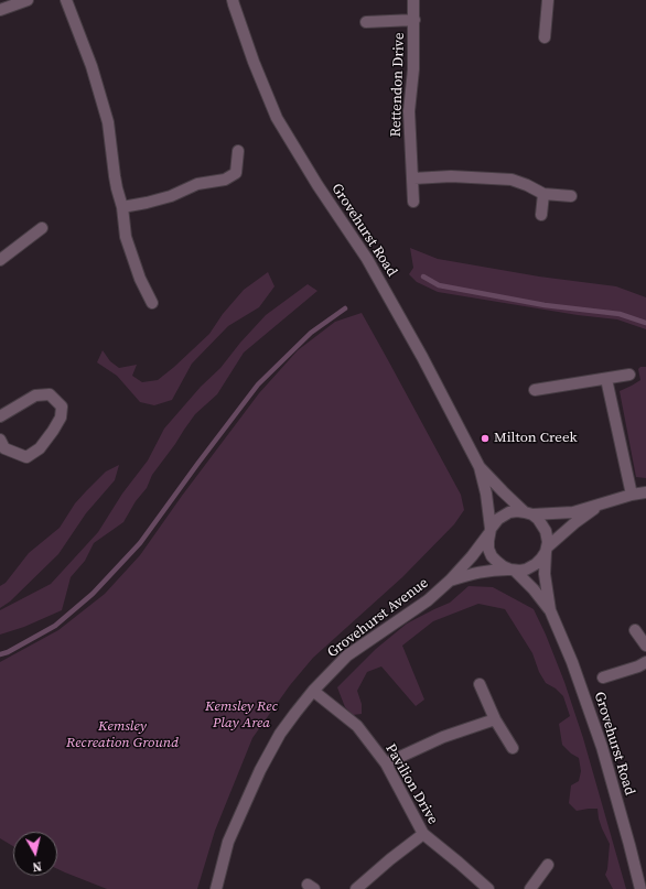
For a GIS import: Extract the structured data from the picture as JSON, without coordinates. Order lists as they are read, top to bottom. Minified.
{"streets":{"street":["Rettendon Drive","Grovehurst Road","Grovehurst Avenue","Pavilion Drive"]},"crossings":[["Grovehurst Road","Grovehurst Avenue"],["Grovehurst Avenue","Pavilion Drive"]],"parks":["Kemsley Rec Play Area","Kemsley Recreation Ground"],"places":["Milton Creek"],"north":"bottom"}
